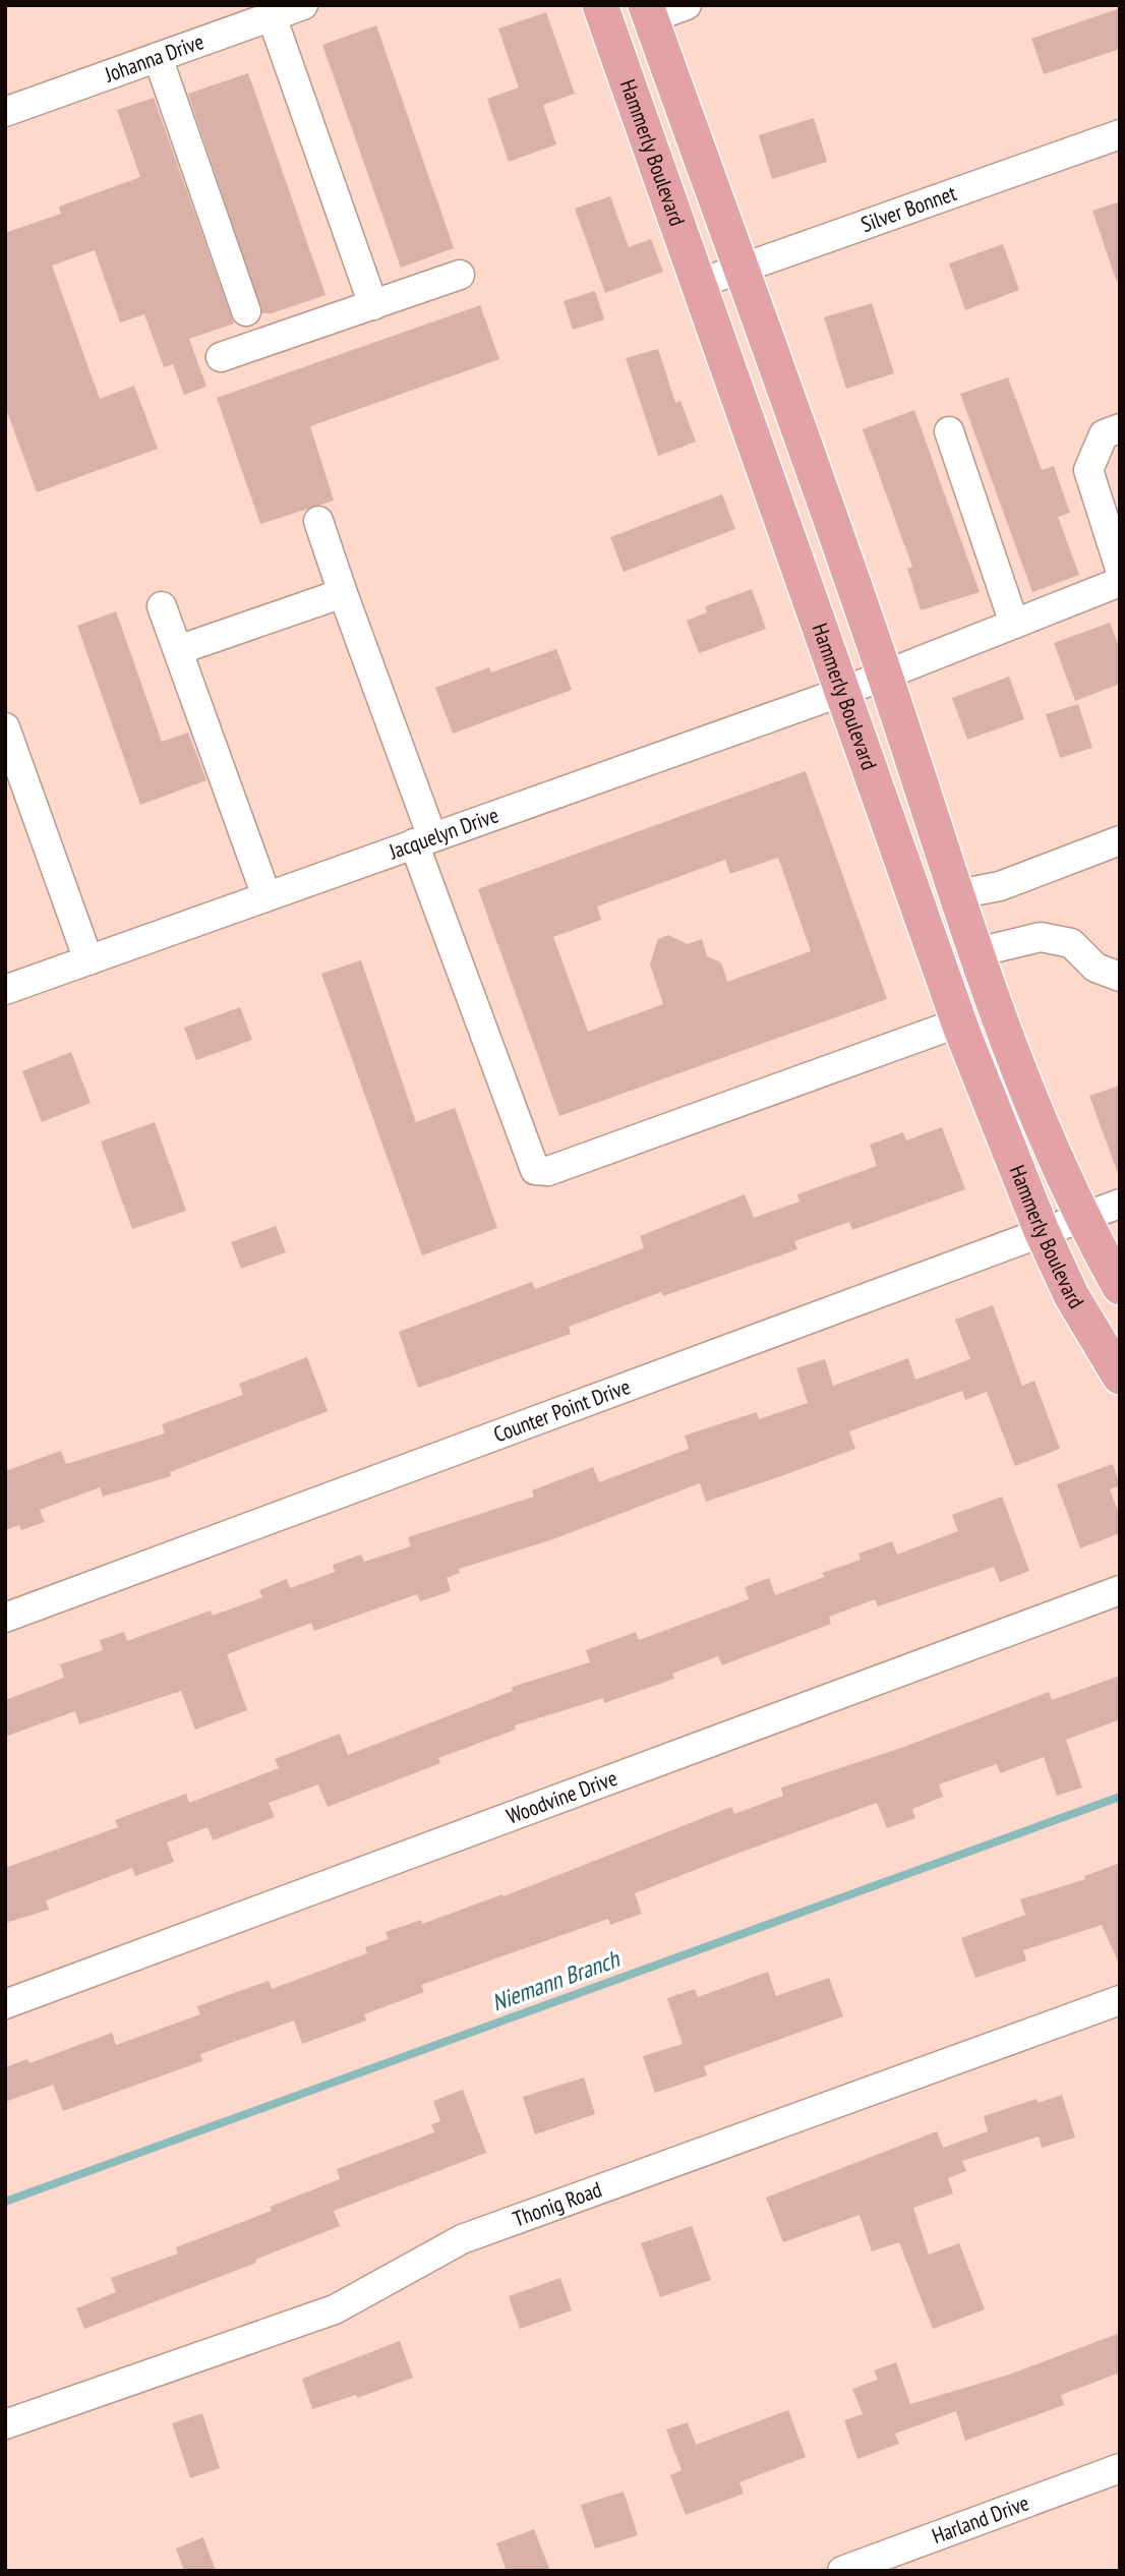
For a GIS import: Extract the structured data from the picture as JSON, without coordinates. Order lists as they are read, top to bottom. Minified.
{"streets":{"main road":["Hammerly Boulevard"],"street":["Johanna Drive","Silver Bonnet","Jacquelyn Drive","Counter Point Drive","Woodvine Drive","Thonig Road","Harland Drive"]},"crossings":[["Hammerly Boulevard","Silver Bonnet"],["Hammerly Boulevard","Jacquelyn Drive"],["Hammerly Boulevard","Counter Point Drive"]],"water":["Niemann Branch"]}
